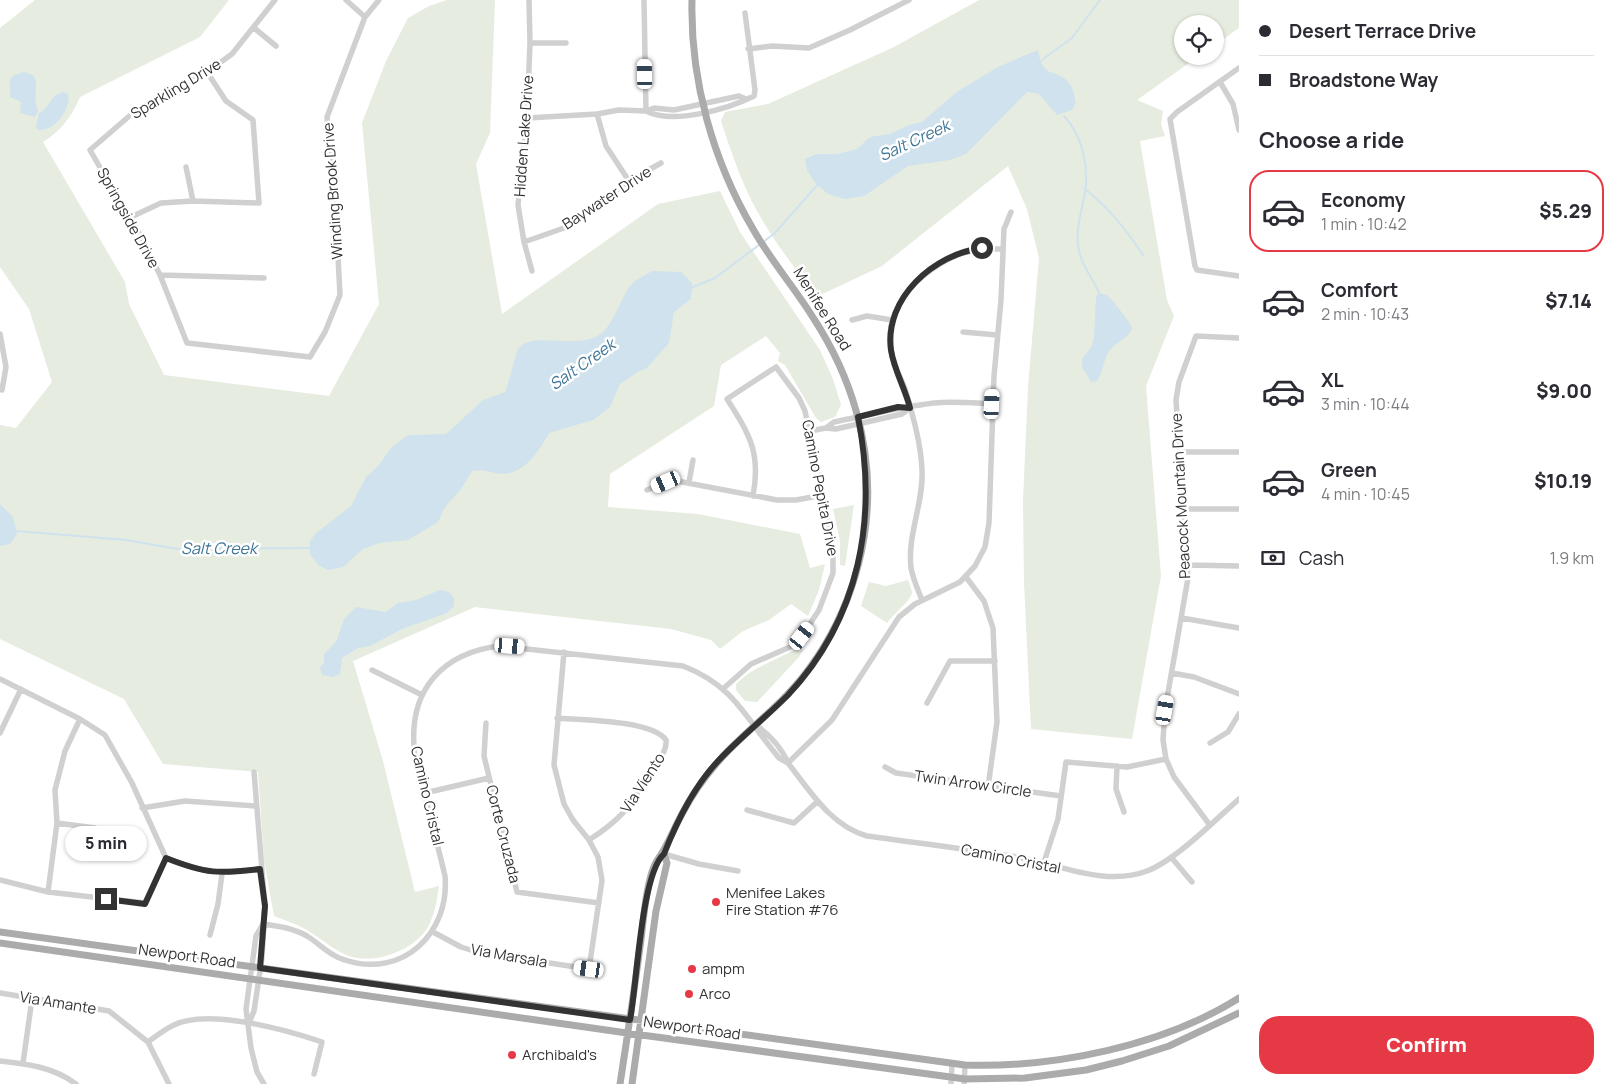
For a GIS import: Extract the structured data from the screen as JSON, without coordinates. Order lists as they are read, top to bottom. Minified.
{"streets":{"main road":["Menifee Road","Newport Road"],"street":["Sparkling Drive","Hidden Lake Drive","Winding Brook Drive","Baywater Drive","Springside Drive","Camino Pepita Drive","Peacock Mountain Drive","Via Viento","Twin Arrow Circle","Camino Cristal","Corte Cruzada","Via Marsala","Via Amante"]},"crossings":[["Sparkling Drive","Springside Drive"],["Hidden Lake Drive","Baywater Drive"],["Winding Brook Drive","Springside Drive"],["Menifee Road","Camino Cristal"],["Menifee Road","Newport Road"],["Camino Pepita Drive","Camino Cristal"],["Peacock Mountain Drive","Camino Cristal"],["Camino Cristal","Via Marsala"],["Corte Cruzada","Via Marsala"]],"water":["Salt Creek"],"places":["Menifee Lakes Fire Station #76","ampm","Arco","Archibald's"],"page":{"banner":["Desert Terrace Drive","Broadstone Way"],"heading":"Choose a ride","list":[{"name":"Economy","note":"1 min · 10:42","value":"$5.29"},{"name":"Comfort","note":"2 min · 10:43","value":"$7.14"},{"name":"XL","note":"3 min · 10:44","value":"$9.00"},{"name":"Green","note":"4 min · 10:45","value":"$10.19"}],"pay":["Cash","1.9 km"],"bubble":"5 min","buttons":"Confirm"}}
